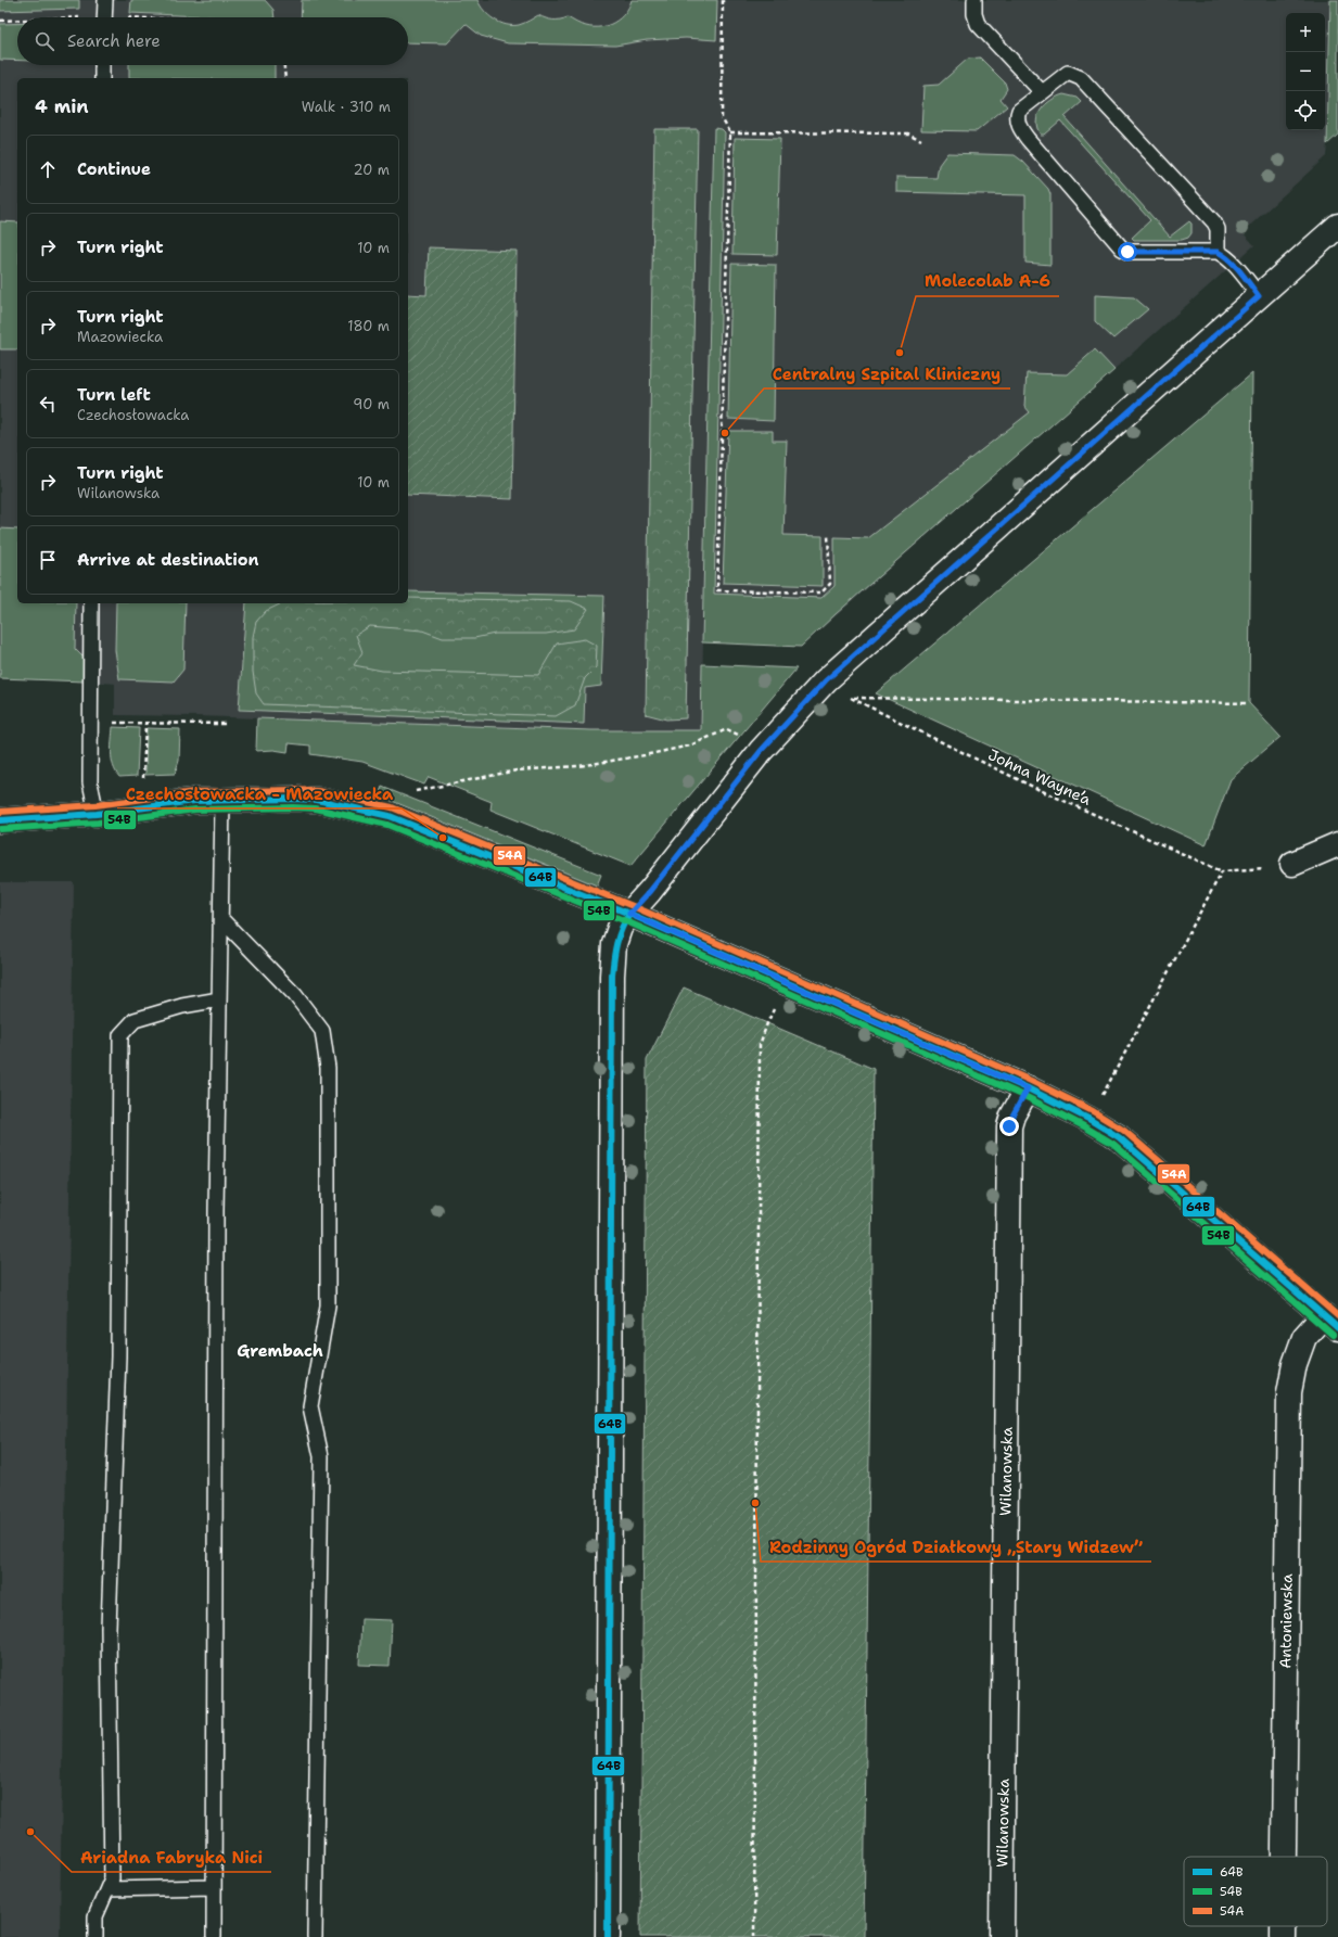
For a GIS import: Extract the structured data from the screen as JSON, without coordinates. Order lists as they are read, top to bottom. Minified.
{"streets":{"street":["Wilanowska","Antoniewska"],"path":["Johna Wayne’a"]},"districts":["Grembach"],"places":["Molecolab A-6","Centralny Szpital Kliniczny","Czechosłowacka - Mazowiecka","Rodzinny Ogród Działkowy „Stary Widzew”","Ariadna Fabryka Nici"],"lines":["transit line 54A","transit line 64B","transit line 54B"],"legend":["64B","54B","54A"],"page":{"map_buttons":["+","−"],"search":"Search here","heading":["4 min","Walk · 310 m"],"list":[["Continue","20 m"],["Turn right","10 m"],["Turn right","Mazowiecka","180 m"],["Turn left","Czechosłowacka","90 m"],["Turn right","Wilanowska","10 m"],"Arrive at destination"]}}
